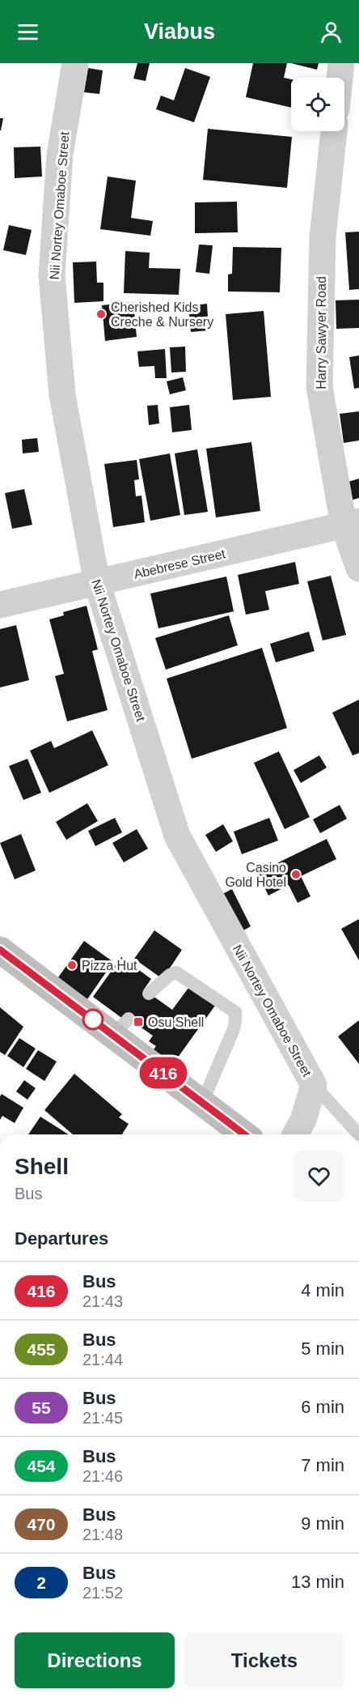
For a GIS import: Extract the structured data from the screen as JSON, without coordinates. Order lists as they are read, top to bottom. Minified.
{"streets":{"street":["Nii Nortey Omaboe Street","Harry Sawyer Road","Abebrese Street"]},"crossings":[["Nii Nortey Omaboe Street","Abebrese Street"],["Harry Sawyer Road","Abebrese Street"]],"places":{"other":["Cherished Kids Creche & Nursery","Casino Gold Hotel","Pizza Hut"],"transit":["Osu Shell"]},"lines":["bus line 416"],"page":{"header":"Viabus","on_map":"416","heading":[["Shell","Bus"],"Departures"],"list":[{"mark":"416","name":"Bus","note":"21:43","value":"4 min"},{"mark":"455","name":"Bus","note":"21:44","value":"5 min"},{"mark":"55","name":"Bus","note":"21:45","value":"6 min"},{"mark":"454","name":"Bus","note":"21:46","value":"7 min"},{"mark":"470","name":"Bus","note":"21:48","value":"9 min"},{"mark":"2","name":"Bus","note":"21:52","value":"13 min"}],"buttons":["Directions","Tickets"]}}
